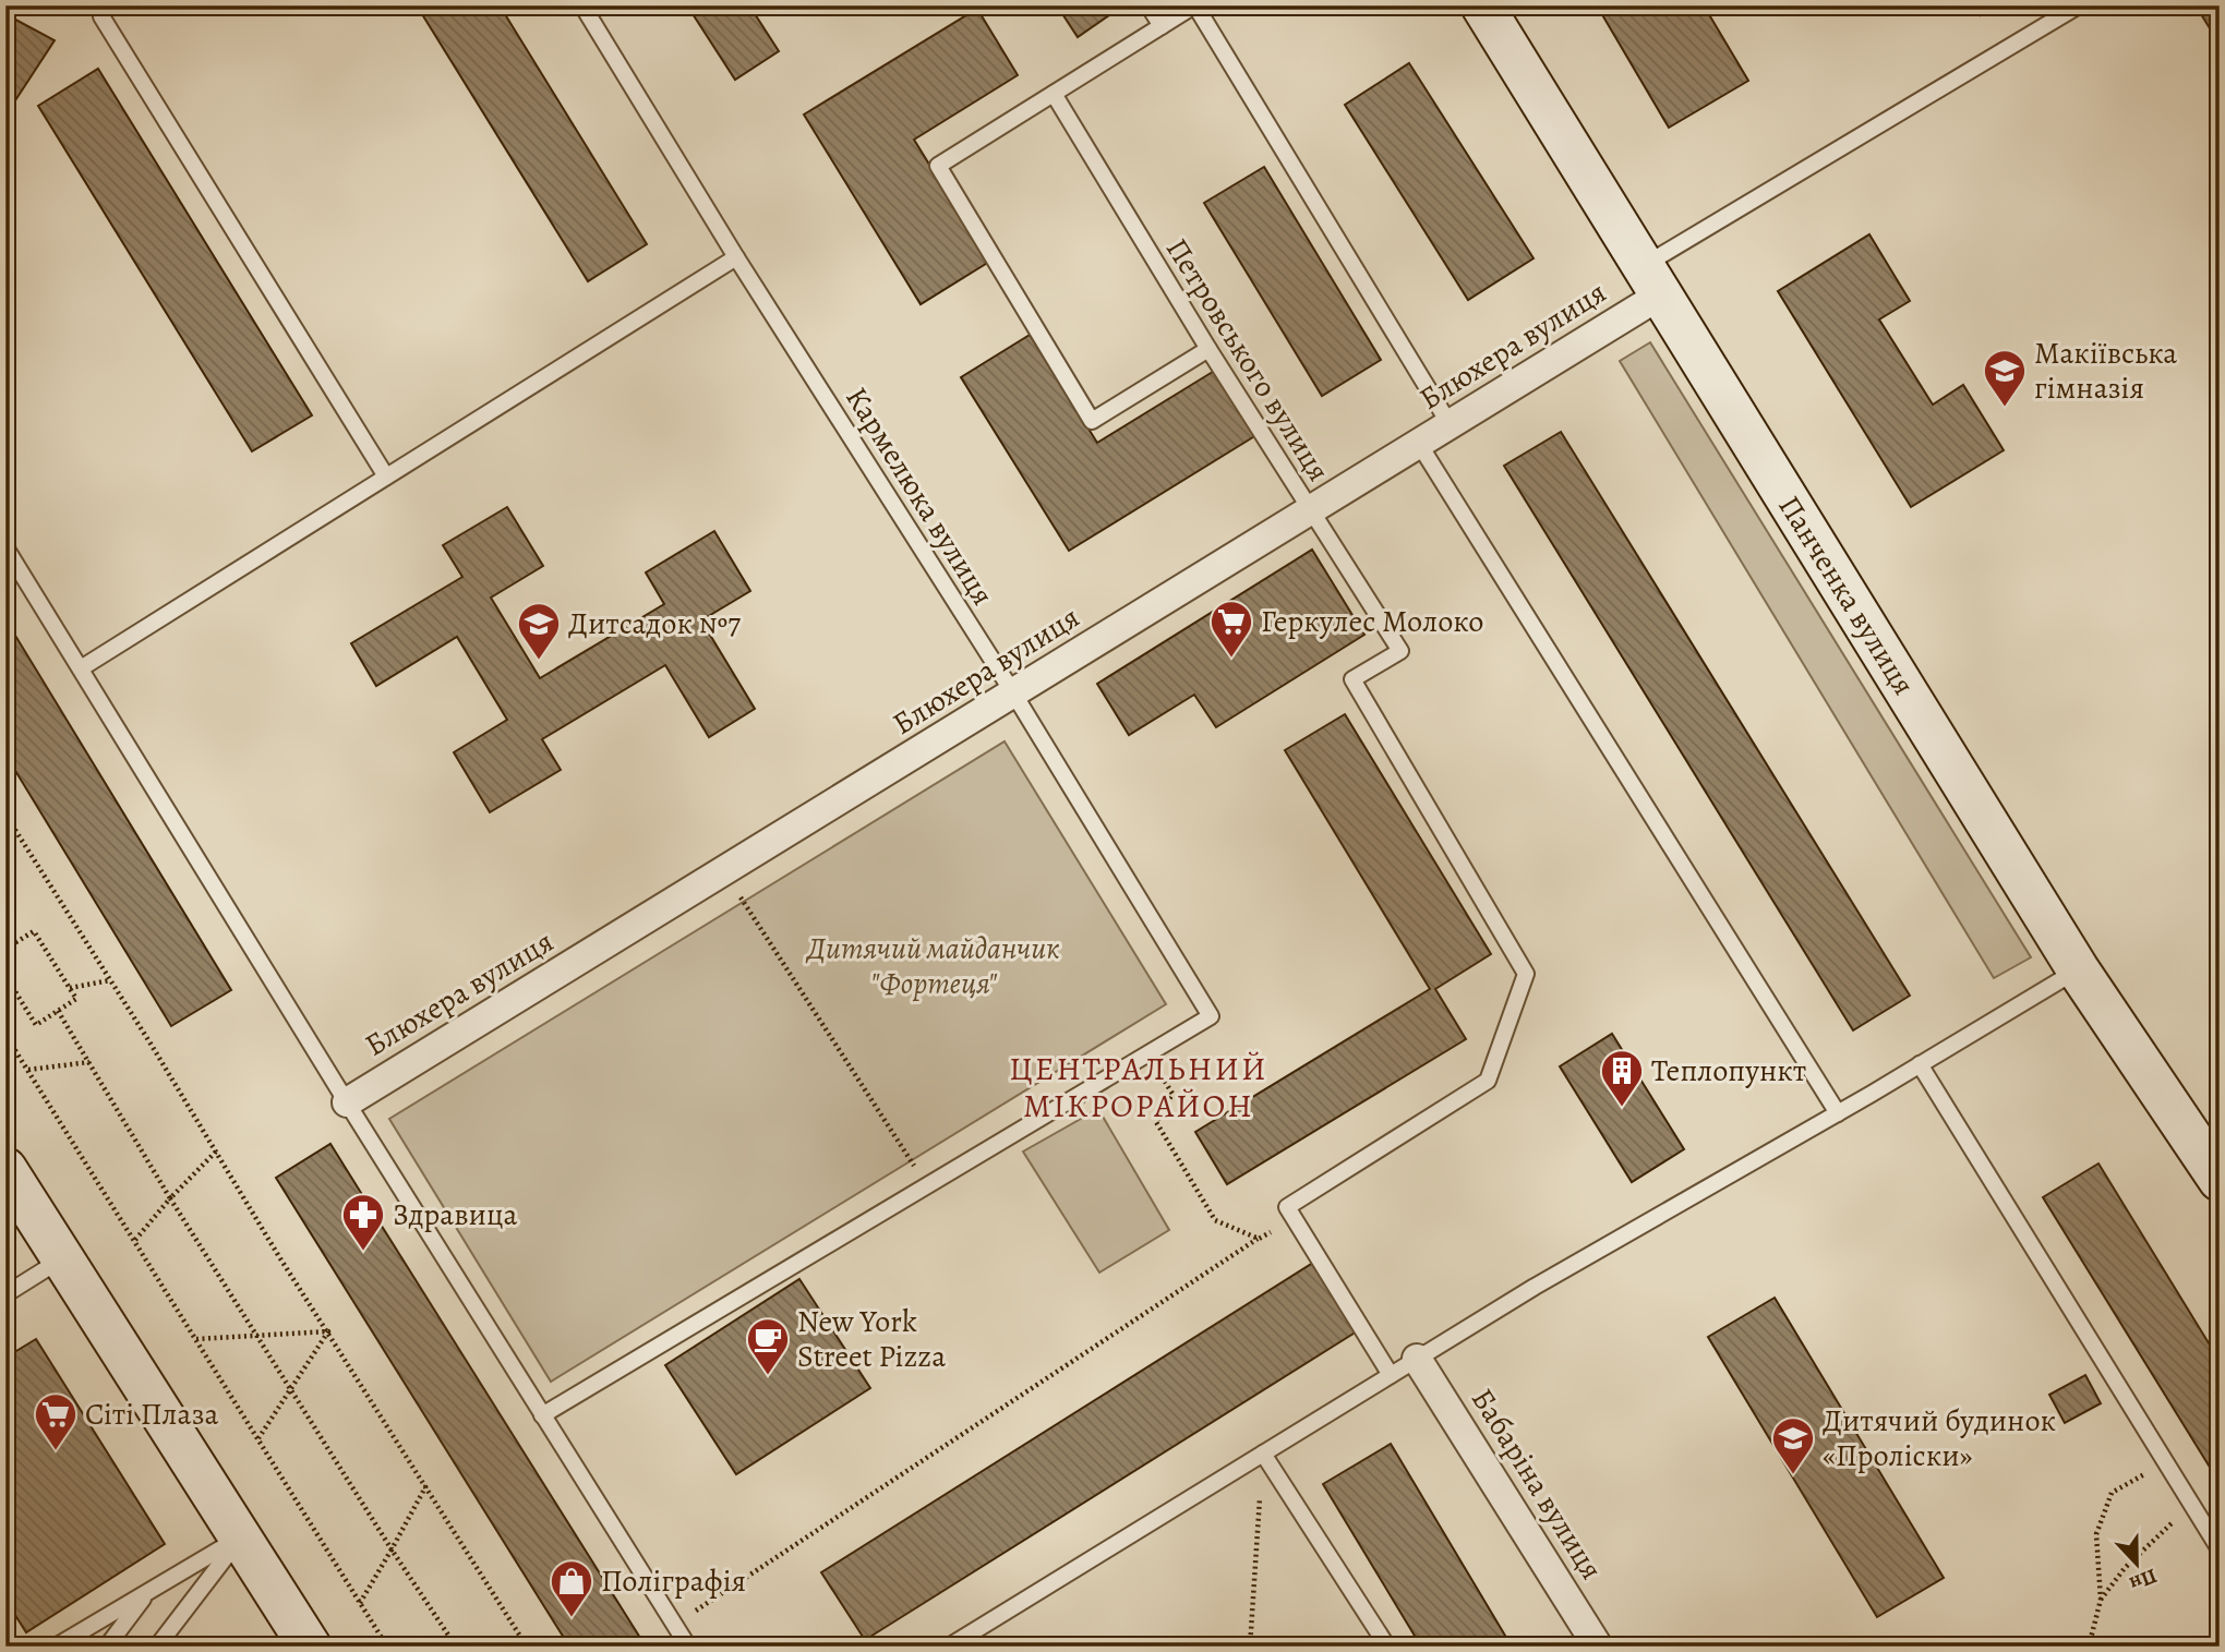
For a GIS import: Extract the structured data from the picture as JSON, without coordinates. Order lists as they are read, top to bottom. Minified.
{"streets":{"street":["Блюхера вулиця","Панченка вулиця","Бабаріна вулиця"],"lane":["Петровського вулиця","Кармелюка вулиця"]},"crossings":[["Блюхера вулиця","Петровського вулиця"],["Блюхера вулиця","Кармелюка вулиця"],["Блюхера вулиця","Панченка вулиця"]],"districts":["ЦЕНТРАЛЬНИЙ МІКРОРАЙОН"],"parks":["Дитячий майданчик \"Фортеця\""],"places":{"school or university":["Макіївська гімназія","Дитсадок №7","Дитячий будинок «Проліски»"],"supermarket":["Геркулес Молоко","Сіті Плаза"],"building":["Теплопункт"],"pharmacy":["Здравица"],"cafe":["New York Street Pizza"],"shop":["Поліграфія"]},"north":"bottom"}
